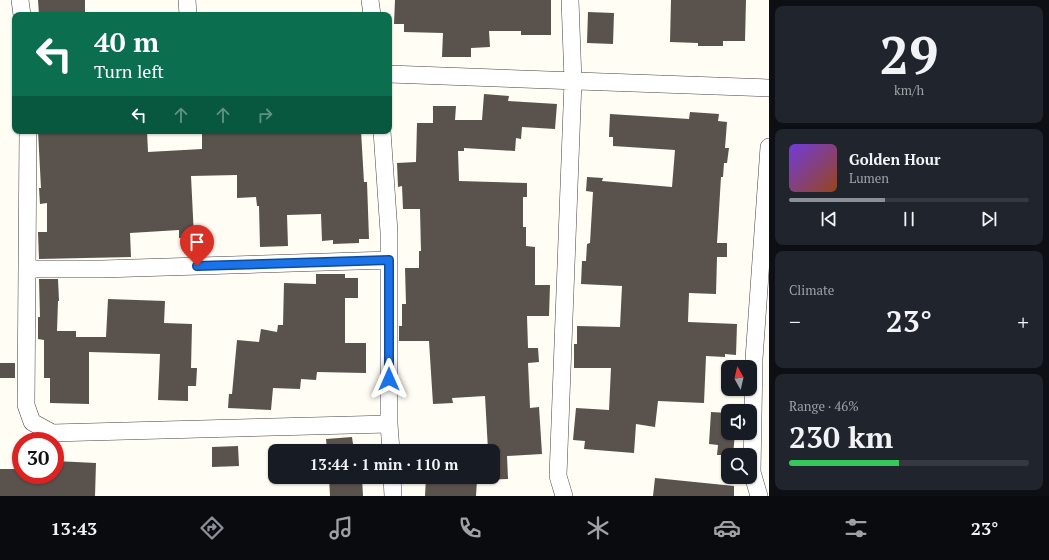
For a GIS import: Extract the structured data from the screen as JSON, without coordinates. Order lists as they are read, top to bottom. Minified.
{"north":"top","page":{"tile":[["29","km/h"],"Climate",["Range · 46%","230 km"]],"turn":["40 m","Turn left"],"song":["Golden Hour","Lumen"],"heat":["−","23°","+"],"limit":"30","trip":"13:44 · 1 min · 110 m","tabs":["13:43","23°"]}}
